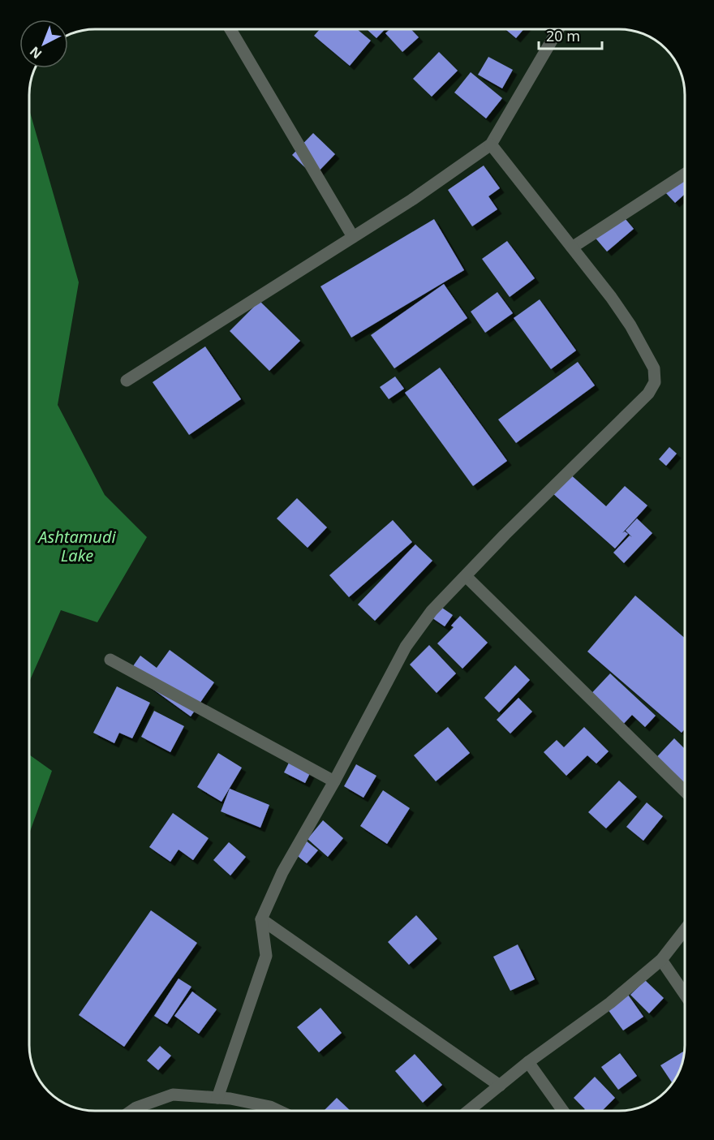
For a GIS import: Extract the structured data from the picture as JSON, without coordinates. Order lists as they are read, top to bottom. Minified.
{"water":["Ashtamudi Lake"],"scale_bar":"20 m","north":"bottom left"}
